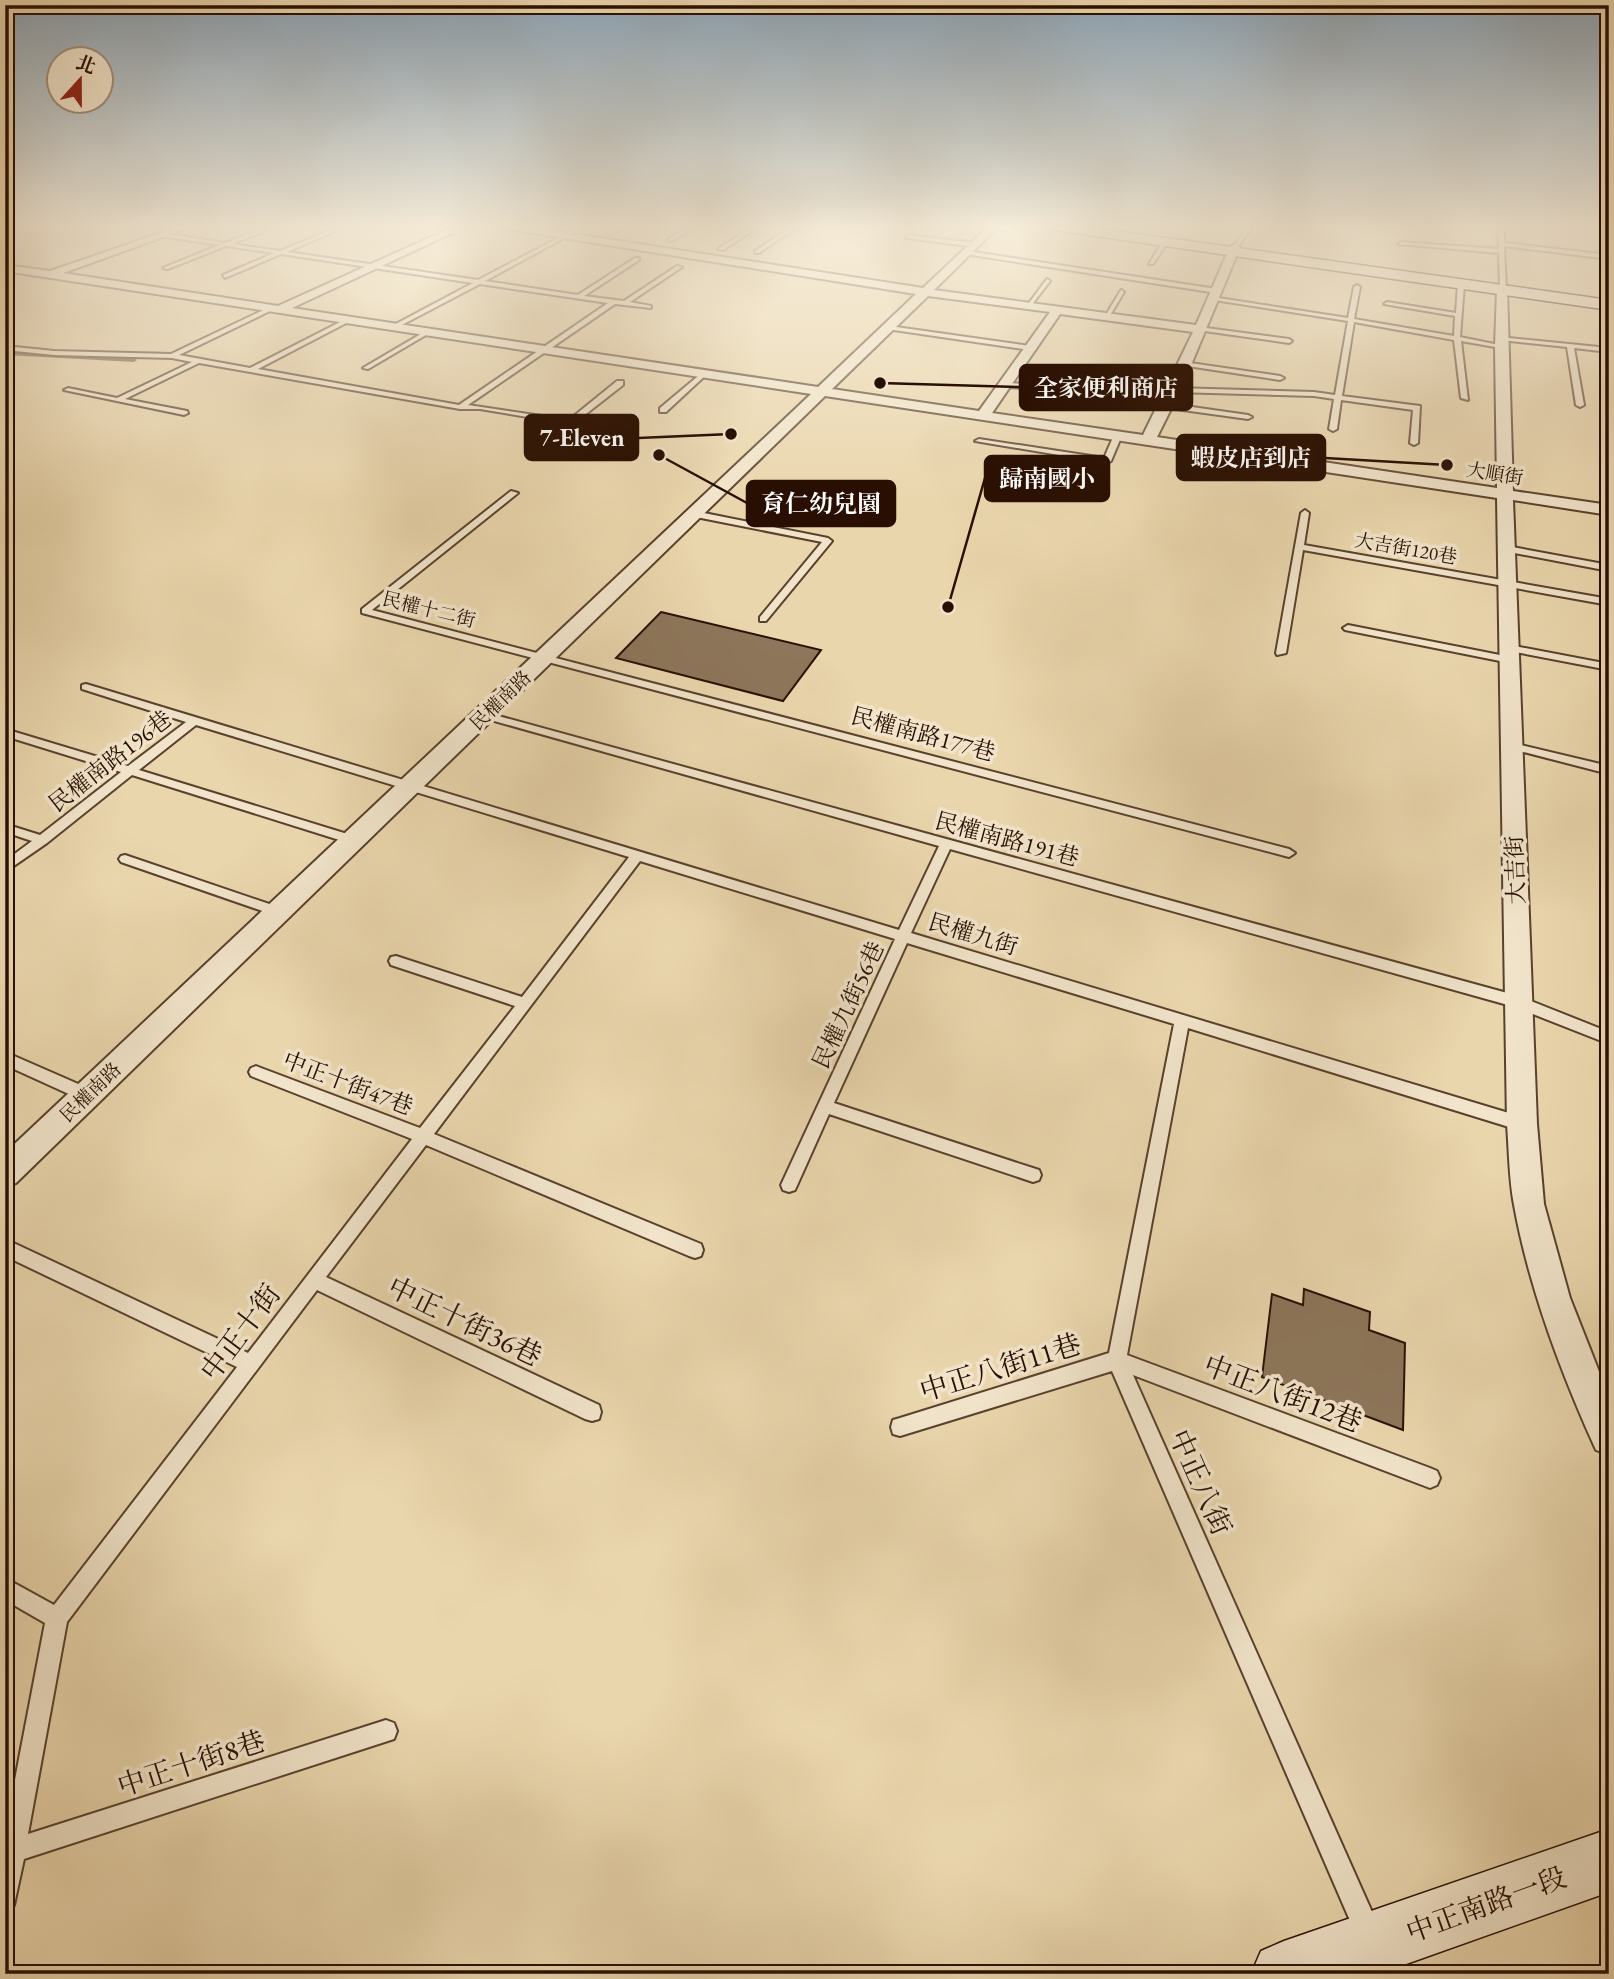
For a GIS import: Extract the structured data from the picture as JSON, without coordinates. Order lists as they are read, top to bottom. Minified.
{"streets":{"main road":["中正南路一段"],"street":["大順街","民權南路","大吉街"],"lane":["大吉街120巷","民權十二街","民權南路177巷","民權南路196巷","民權南路191巷","民權九街","民權九街56巷","中正十街47巷","中正十街36巷","中正十街","中正八街11巷","中正八街12巷","中正八街","中正十街8巷"]},"crossings":[["大順街","民權南路"],["大順街","大吉街"],["大吉街120巷","大吉街"],["民權十二街","民權南路"],["民權十二街","民權南路177巷"],["民權南路","民權南路177巷"],["民權南路","民權南路196巷"],["民權南路","民權南路191巷"],["民權南路","民權九街"],["民權南路196巷","民權九街"],["民權南路191巷","大吉街"],["民權南路191巷","民權九街56巷"],["大吉街","民權九街"],["民權九街","民權九街56巷"],["民權九街","中正十街"],["中正十街47巷","中正十街"],["中正十街36巷","中正十街"],["中正十街","中正十街8巷"],["中正八街11巷","中正八街12巷"],["中正八街11巷","中正八街"],["中正八街12巷","中正八街"],["中正八街","中正南路一段"]],"places":["全家便利商店","7-Eleven","育仁幼兒園","蝦皮店到店","歸南國小"],"north":"top"}
